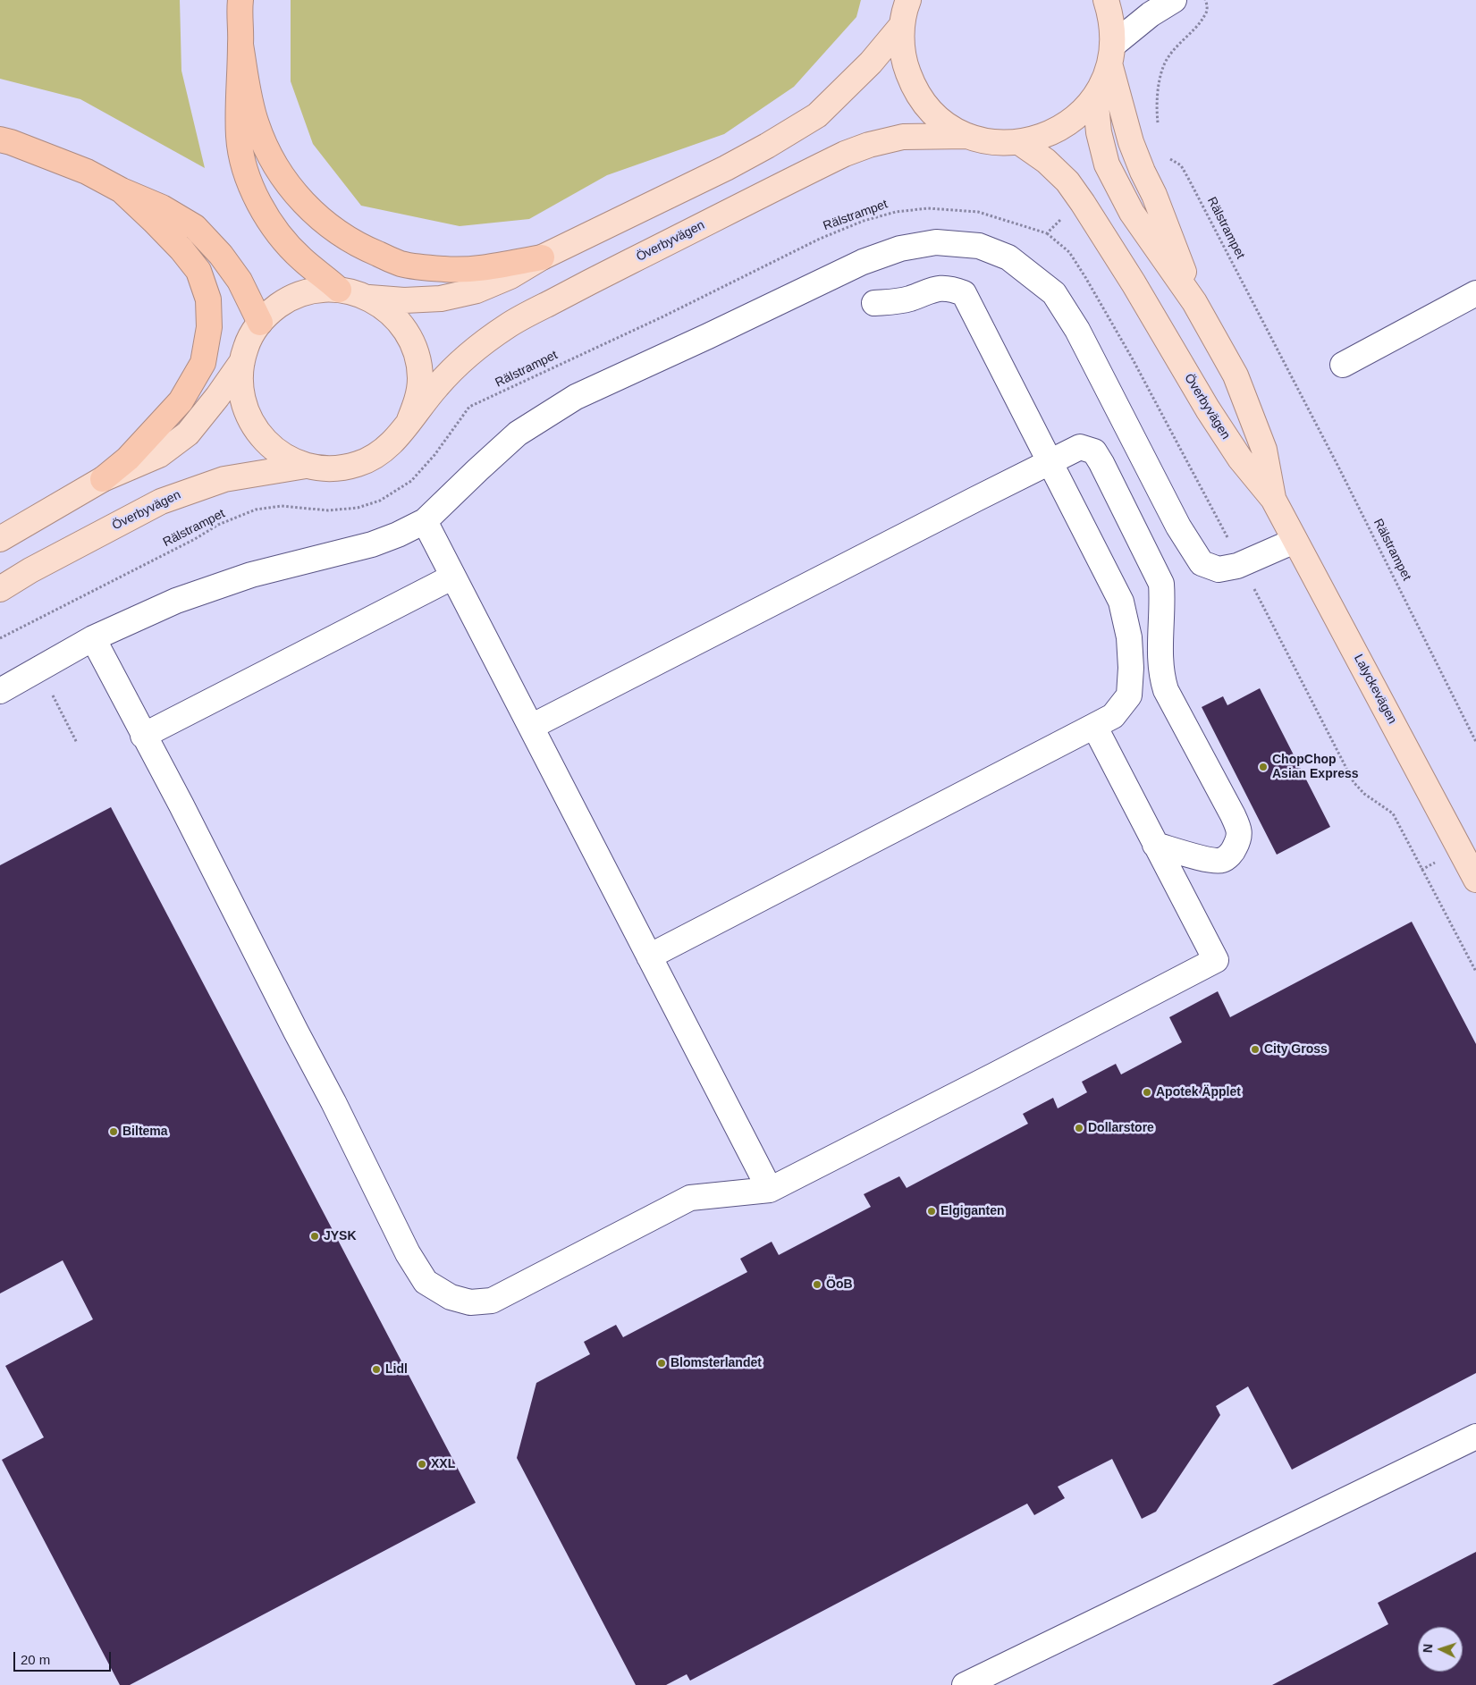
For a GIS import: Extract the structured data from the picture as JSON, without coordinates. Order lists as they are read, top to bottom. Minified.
{"streets":{"main road":["Överbyvägen","Lalyckevägen"],"path":["Rälstrampet"]},"crossings":[["Rälstrampet","Överbyvägen"],["Överbyvägen","Lalyckevägen"]],"places":["ChopChop Asian Express","City Gross","Apotek Äpplet","Dollarstore","Biltema","Elgiganten","JYSK","ÖoB","Blomsterlandet","Lidl","XXL"],"scale_bar":"20 m","north":"left"}
